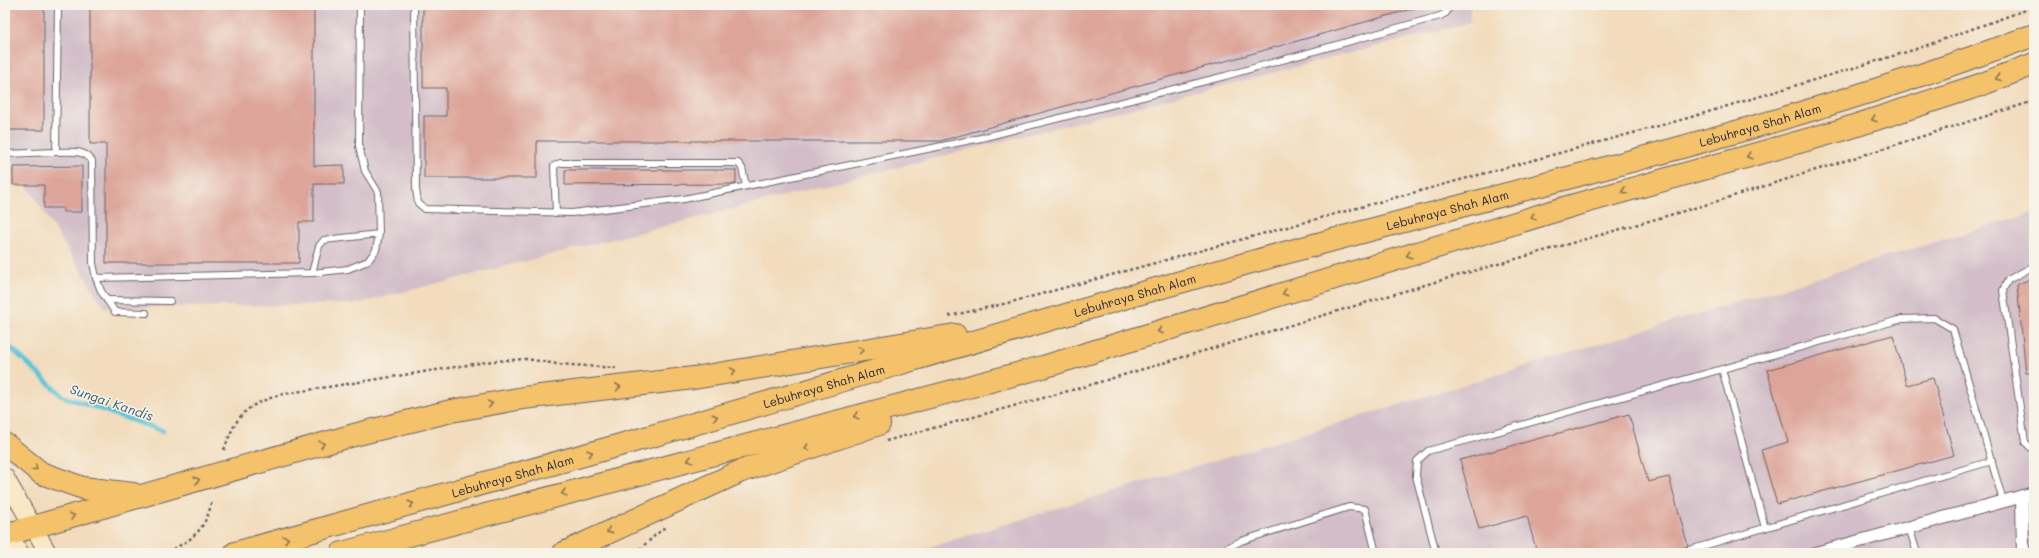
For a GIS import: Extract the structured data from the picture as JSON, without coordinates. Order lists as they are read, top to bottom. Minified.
{"streets":{"highway":["Lebuhraya Shah Alam"]},"water":["Sungai Kandis"]}
